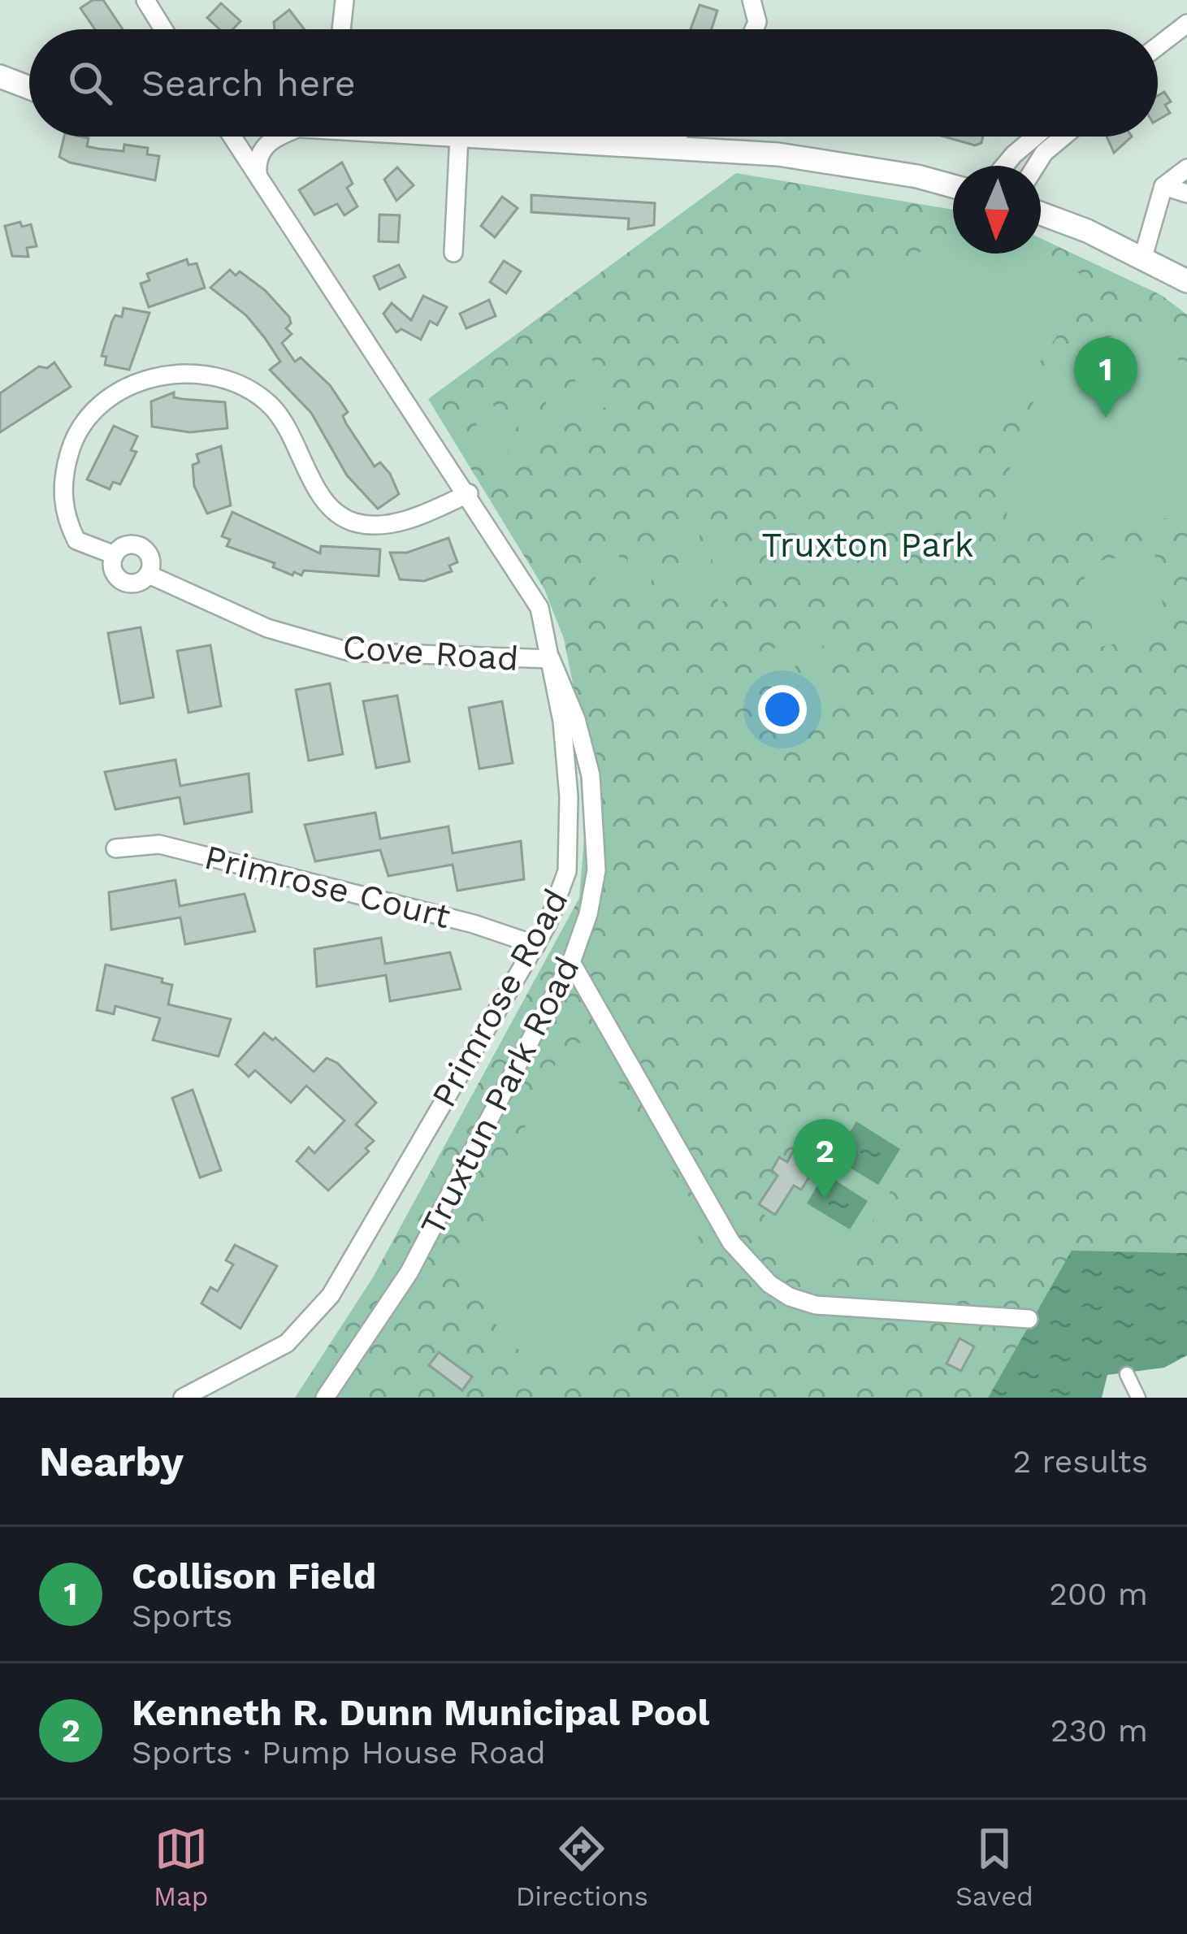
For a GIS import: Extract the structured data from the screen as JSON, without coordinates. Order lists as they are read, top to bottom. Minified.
{"streets":{"street":["Cove Road","Primrose Court","Primrose Road","Truxtun Park Road"]},"crossings":[["Cove Road","Primrose Road"],["Cove Road","Truxtun Park Road"],["Primrose Court","Primrose Road"],["Primrose Road","Truxtun Park Road"]],"parks":["Truxton Park"],"north":"bottom","page":{"search":"Search here","pins":["1","2"],"heading":["Nearby","2 results"],"list":[{"mark":"1","name":"Collison Field","note":"Sports","value":"200 m"},{"mark":"2","name":"Kenneth R. Dunn Municipal Pool","note":"Sports · Pump House Road","value":"230 m"}],"nav":["Map","Directions","Saved"]}}
